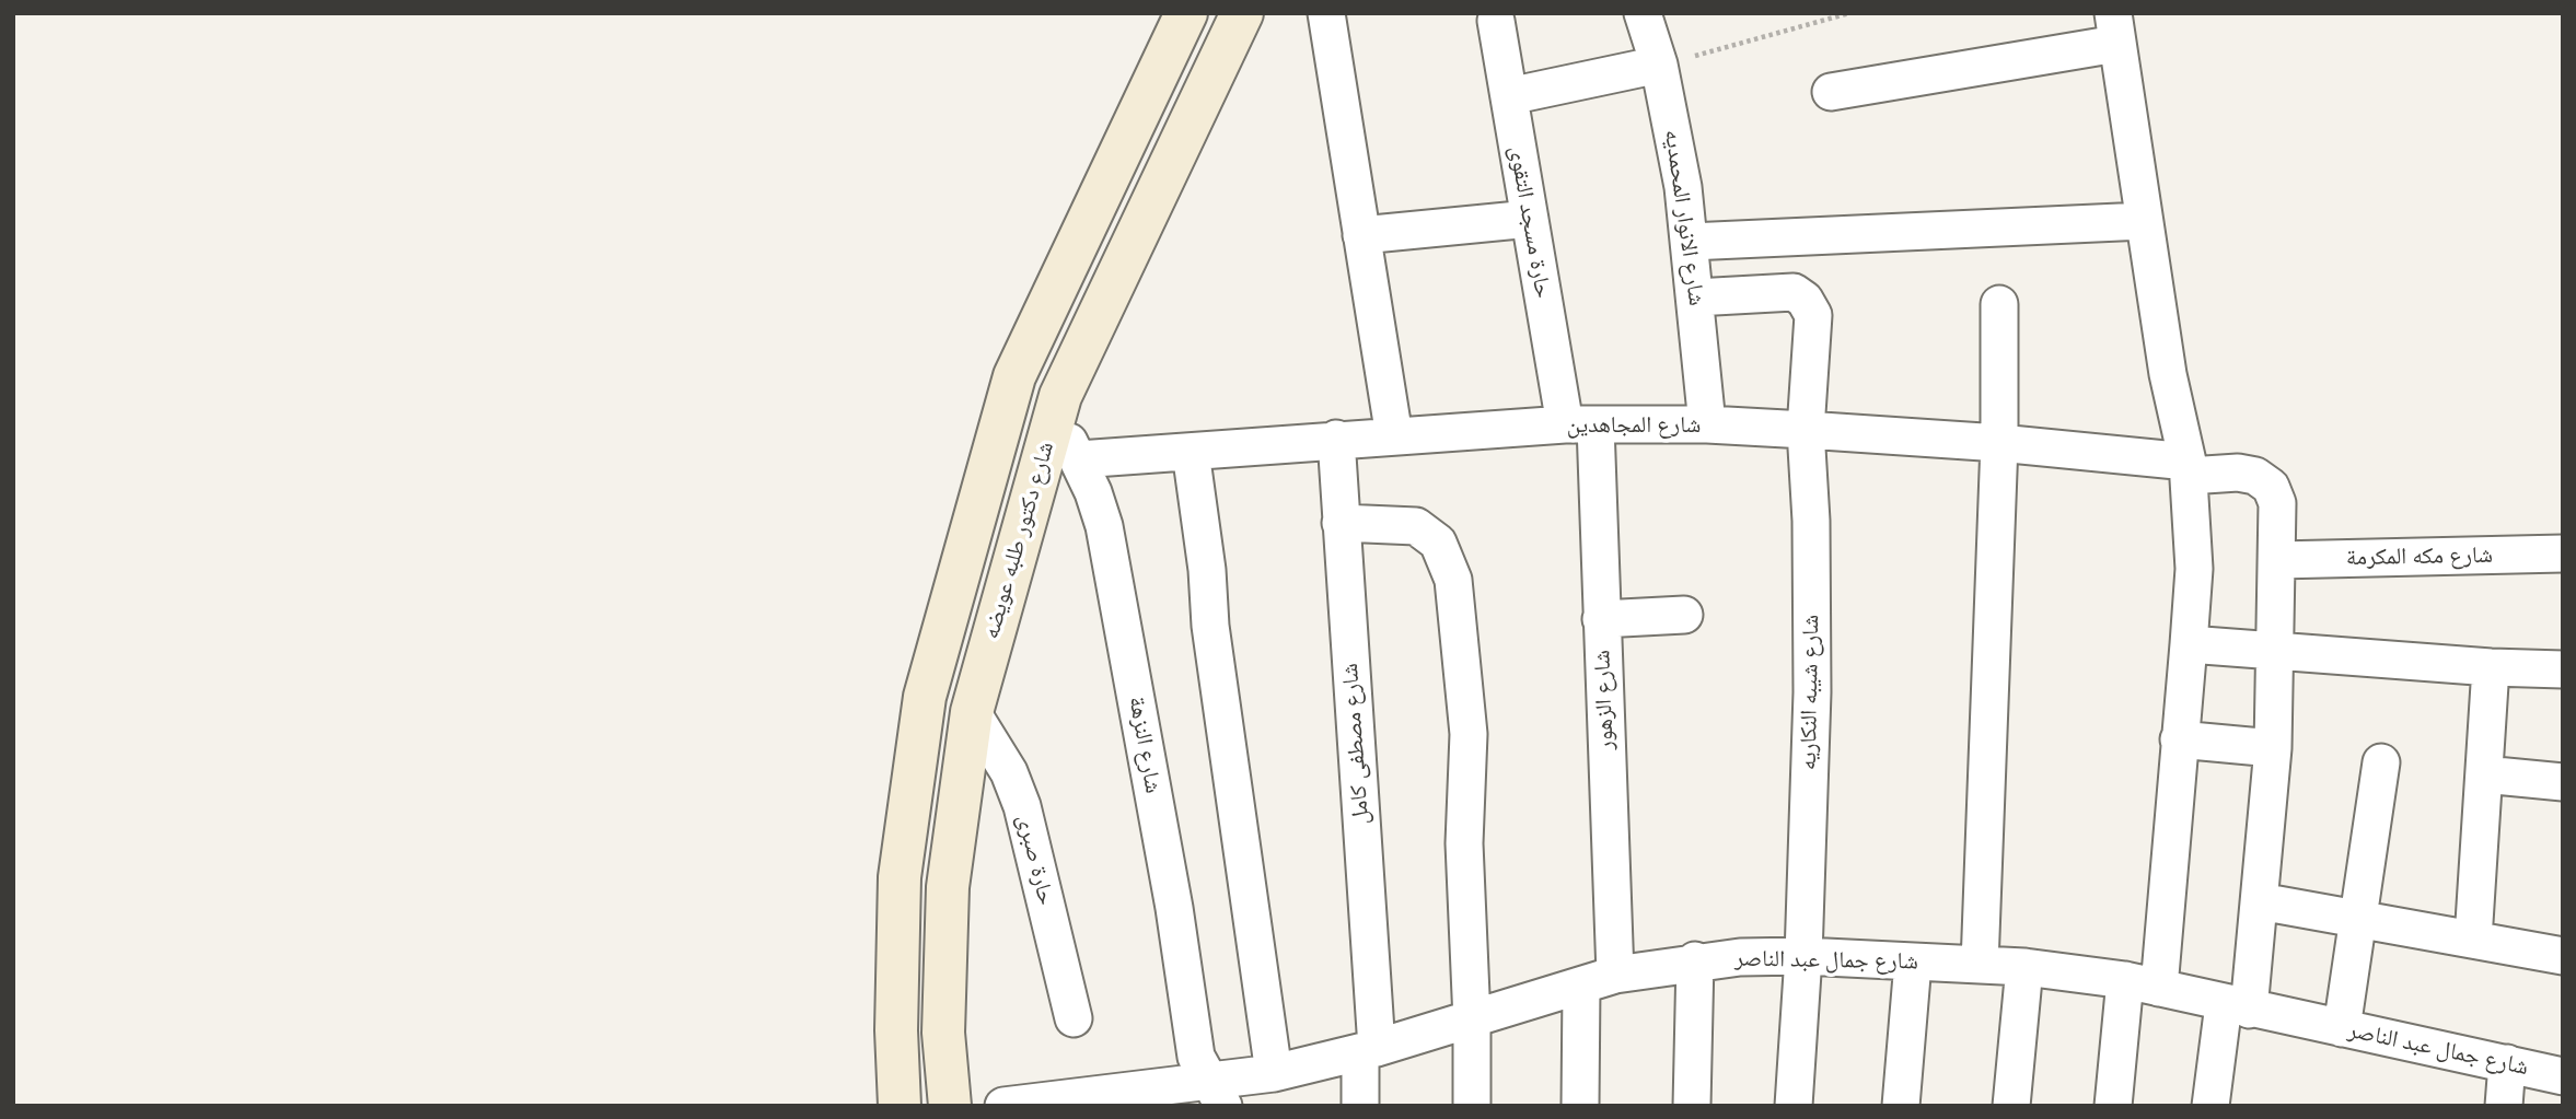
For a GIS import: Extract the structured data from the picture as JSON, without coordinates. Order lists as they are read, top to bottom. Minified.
{"streets":{"street":["شارع الانوار المحمديه","حارة مسجد التقوى","شارع المجاهدين","شارع دكتور طلبه عويضه","شارع مكه المكرمة","شارع شيبه النكاريه","شارع الزهور","شارع مصطفى كامل","شارع النزهة","حارة صبرى","شارع جمال عبد الناصر"]},"crossings":[["شارع الانوار المحمديه","شارع المجاهدين"],["شارع الانوار المحمديه","شارع شيبه النكاريه"],["حارة مسجد التقوى","شارع المجاهدين"],["حارة مسجد التقوى","شارع الزهور"],["شارع المجاهدين","شارع مكه المكرمة"],["شارع المجاهدين","شارع شيبه النكاريه"],["شارع المجاهدين","شارع الزهور"],["شارع المجاهدين","شارع مصطفى كامل"],["شارع المجاهدين","شارع النزهة"],["شارع دكتور طلبه عويضه","شارع النزهة"],["شارع دكتور طلبه عويضه","حارة صبرى"],["شارع شيبه النكاريه","شارع جمال عبد الناصر"],["شارع الزهور","شارع جمال عبد الناصر"],["شارع مصطفى كامل","شارع جمال عبد الناصر"],["شارع النزهة","شارع جمال عبد الناصر"]]}
